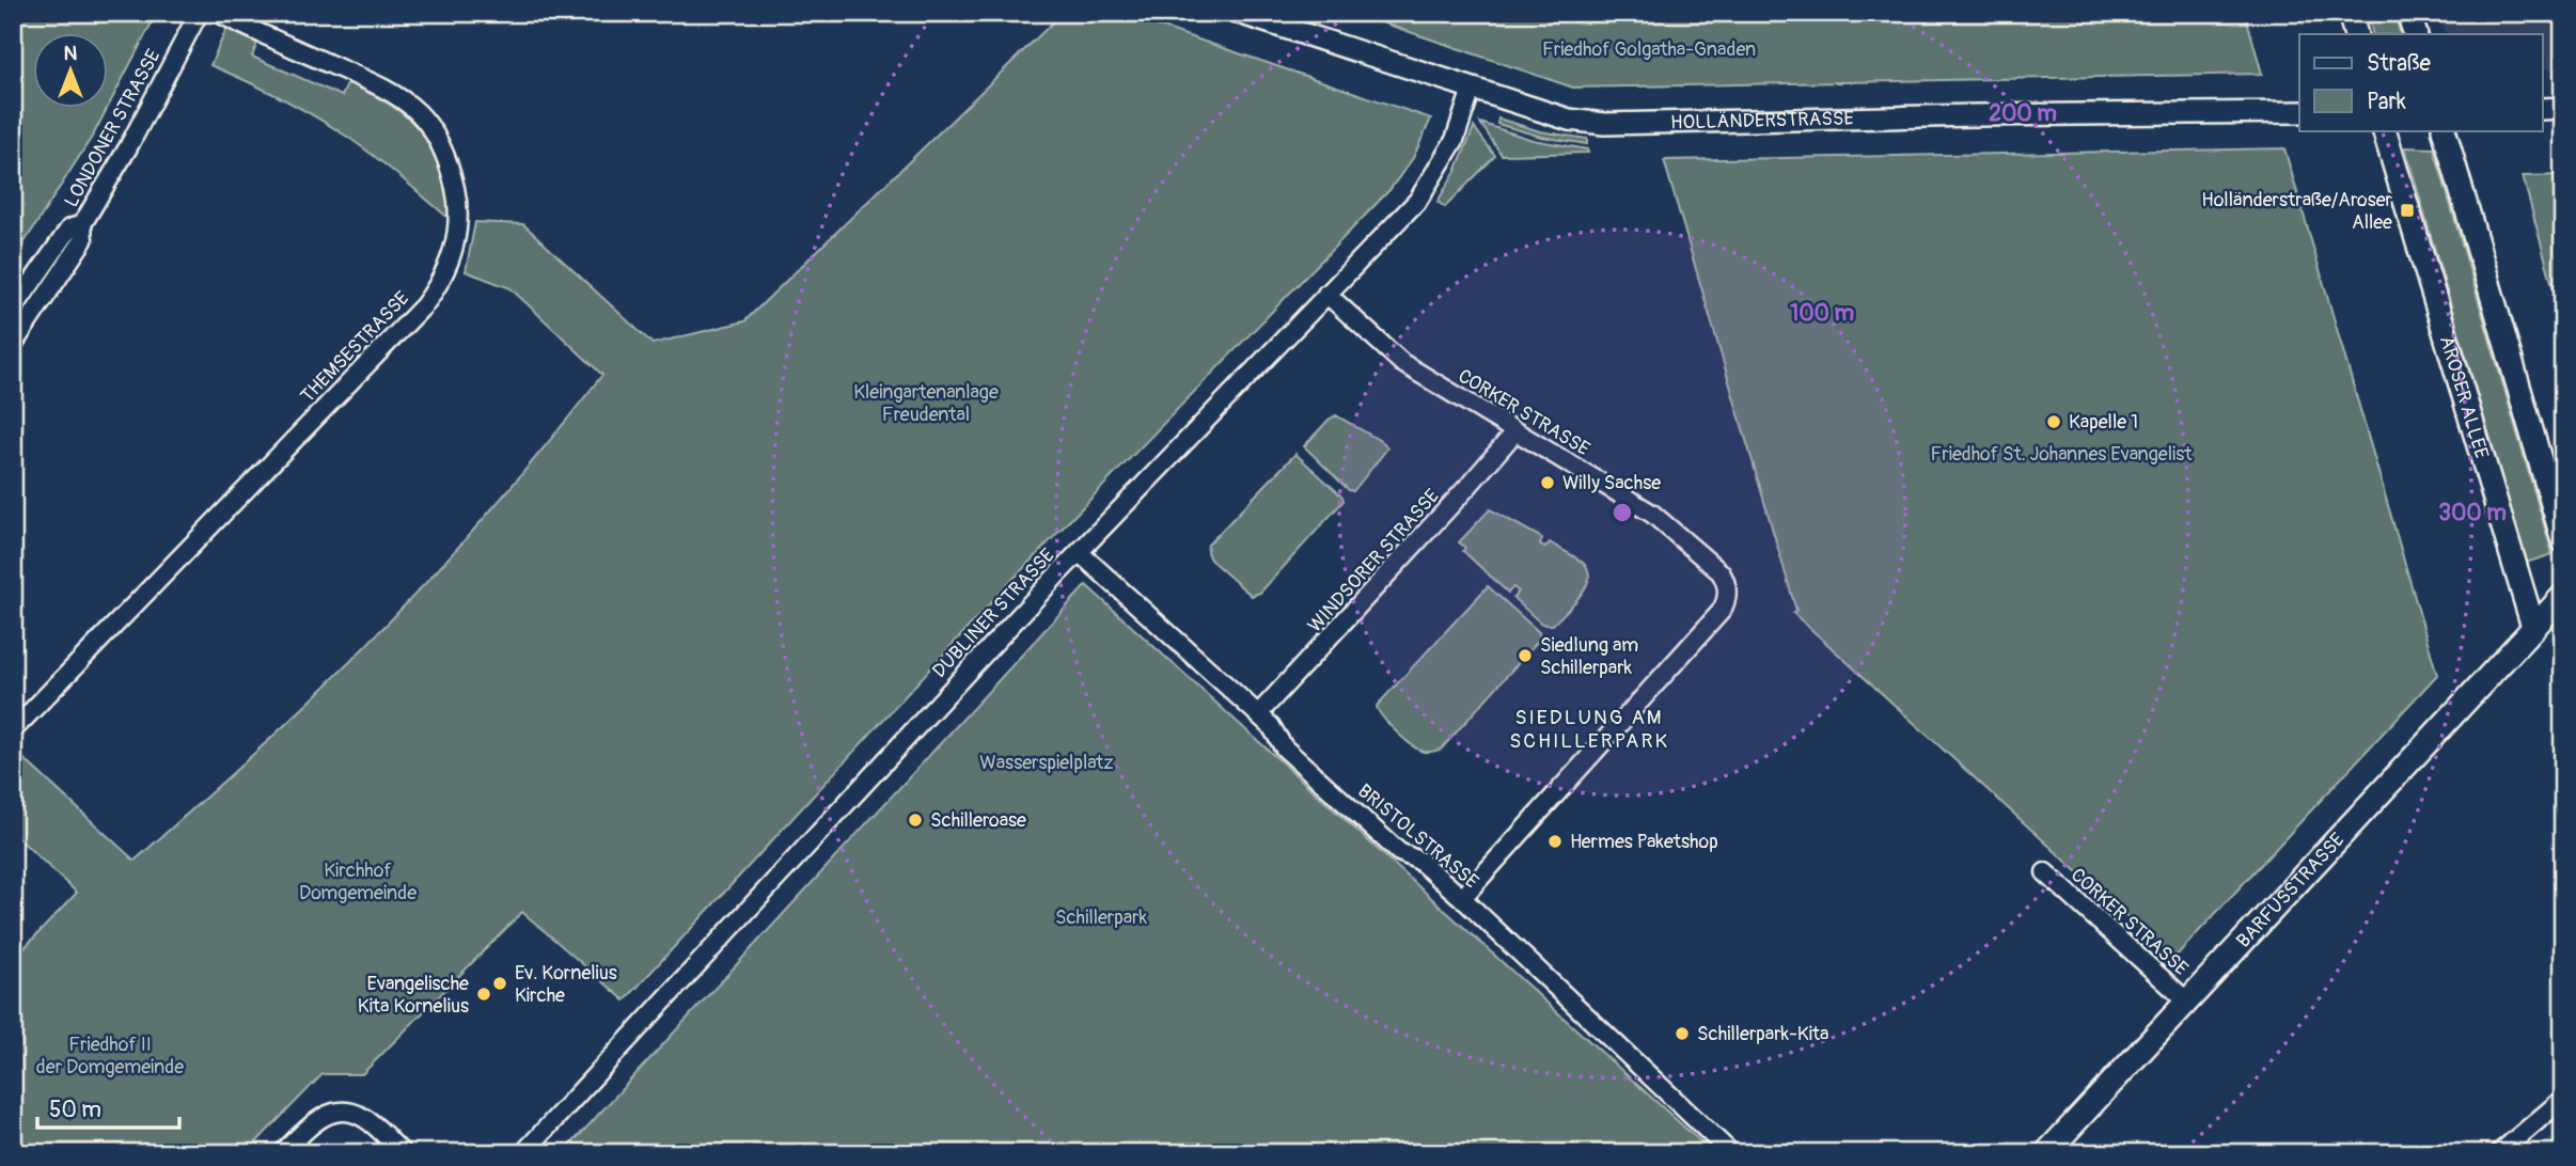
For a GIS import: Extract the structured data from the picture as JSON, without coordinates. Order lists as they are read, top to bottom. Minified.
{"streets":{"main road":["AROSER ALLEE","BARFUSSTRASSE"],"street":["HOLLÄNDERSTRASSE","LONDONER STRASSE","THEMSESTRASSE","CORKER STRASSE","WINDSORER STRASSE","DUBLINER STRASSE","BRISTOLSTRASSE"]},"crossings":[["HOLLÄNDERSTRASSE","DUBLINER STRASSE"],["AROSER ALLEE","BARFUSSTRASSE"],["CORKER STRASSE","WINDSORER STRASSE"],["CORKER STRASSE","DUBLINER STRASSE"],["CORKER STRASSE","BRISTOLSTRASSE"],["CORKER STRASSE","BARFUSSTRASSE"],["WINDSORER STRASSE","BRISTOLSTRASSE"],["DUBLINER STRASSE","BRISTOLSTRASSE"]],"districts":["SIEDLUNG AM SCHILLERPARK"],"parks":["Friedhof Golgatha-Gnaden","Kleingartenanlage Freudental","Friedhof St. Johannes Evangelist","Wasserspielplatz","Kirchhof Domgemeinde","Schillerpark","Friedhof II der Domgemeinde"],"places":{"transit":["Holländerstraße/Aroser Allee"],"other":["Kapelle 1","Willy Sachse","Siedlung am Schillerpark","Schilleroase","Hermes Paketshop","Ev. Kornelius Kirche","Evangelische Kita Kornelius","Schillerpark-Kita"]},"legend":["Straße","Park"],"scale_bar":"50 m","north":"top","rings":["200 m","100 m","300 m"]}
